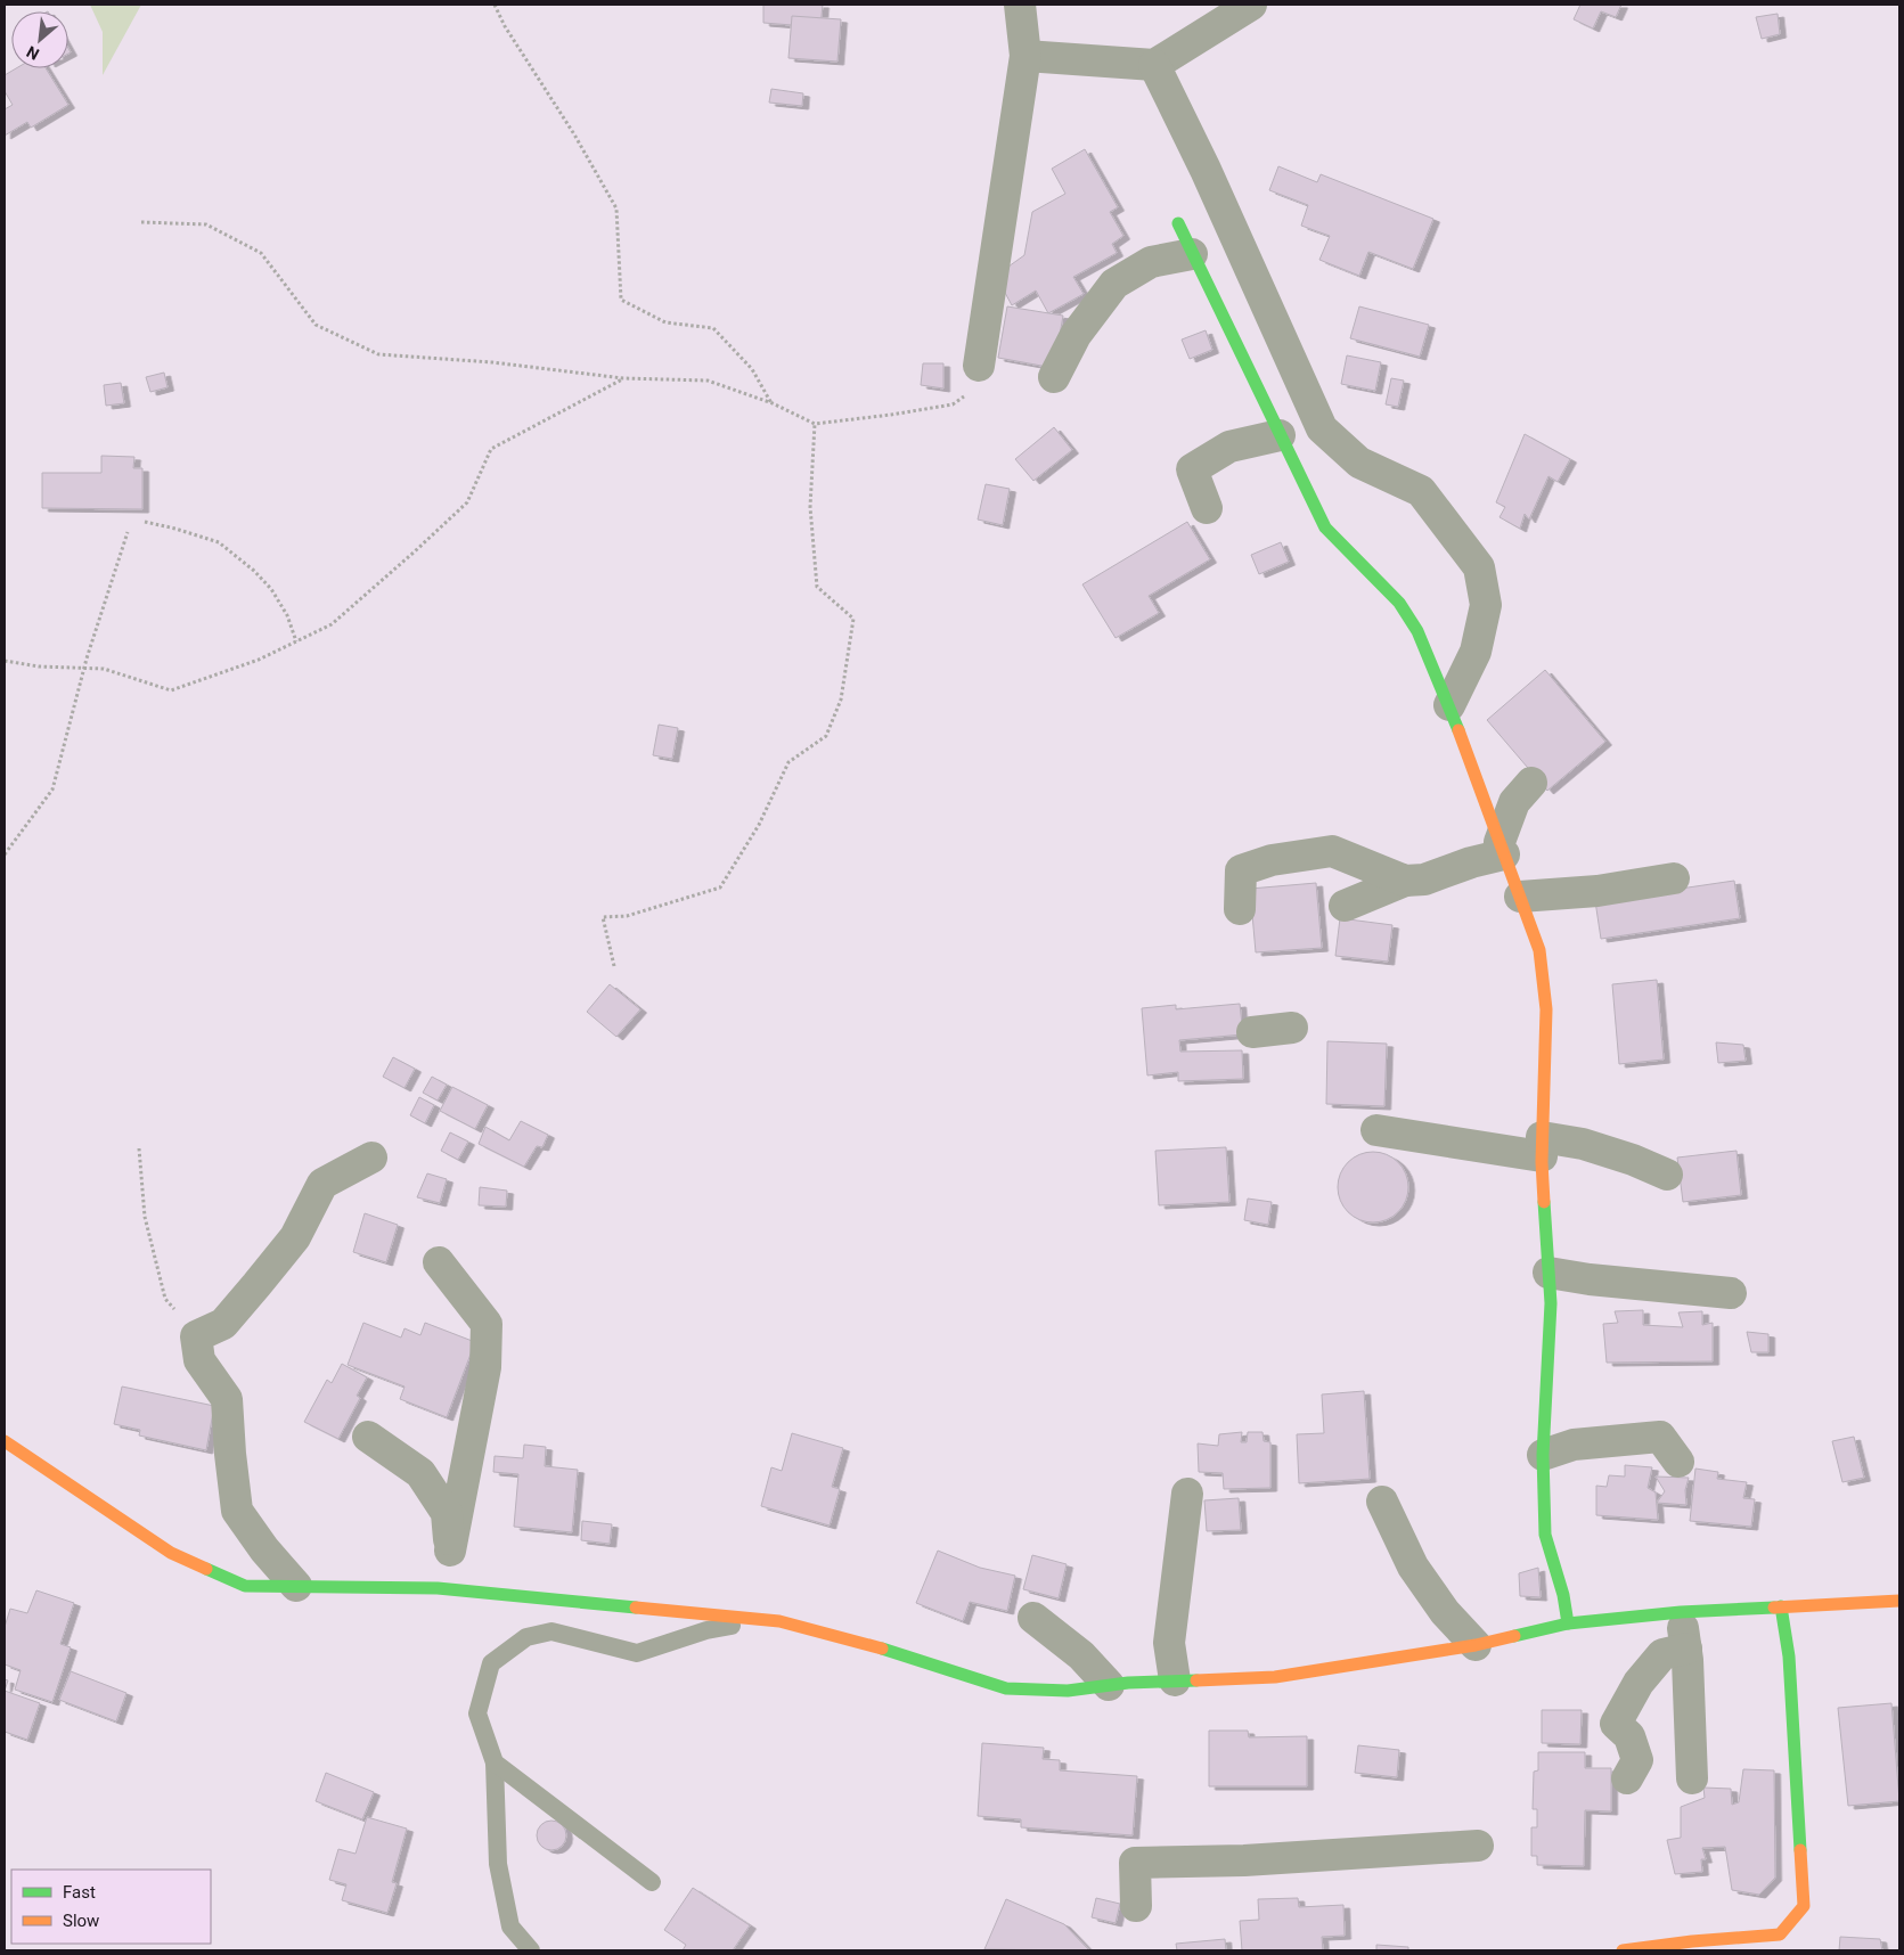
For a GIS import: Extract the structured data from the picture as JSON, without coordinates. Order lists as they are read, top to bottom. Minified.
{"legend":["Fast","Slow"],"north":"bottom left"}
